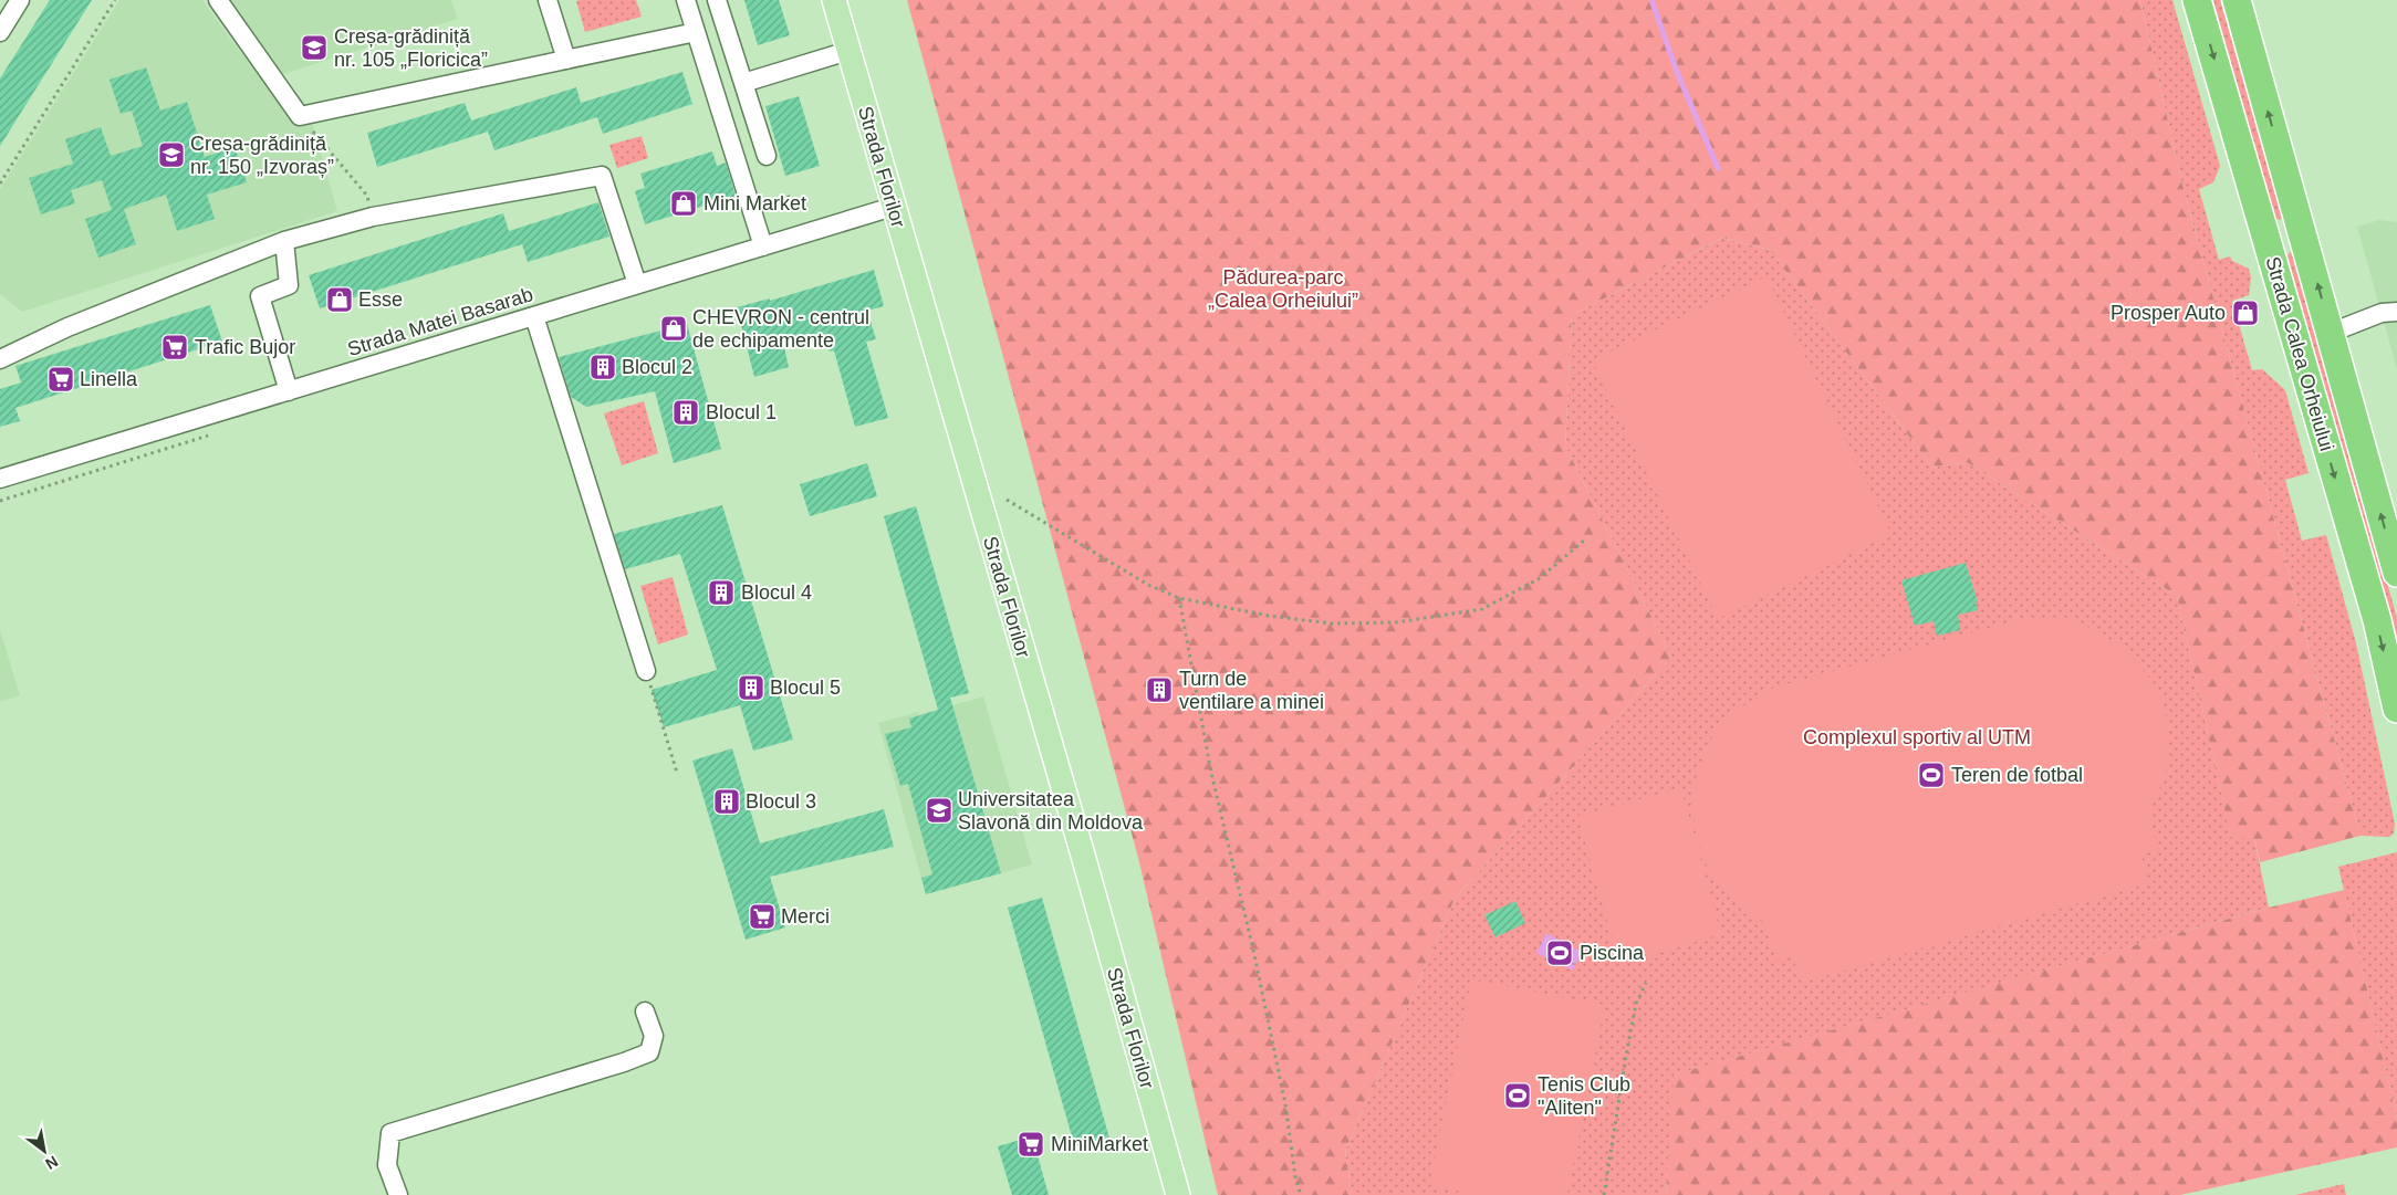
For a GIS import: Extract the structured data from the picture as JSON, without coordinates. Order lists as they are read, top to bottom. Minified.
{"streets":{"highway":["Strada Calea Orheiului"],"main road":["Strada Florilor"],"street":["Strada Matei Basarab"]},"crossings":[["Strada Florilor","Strada Matei Basarab"]],"parks":["Pădurea-parc „Calea Orheiului”","Complexul sportiv al UTM"],"places":{"school or university":["Creșa-grădiniță nr. 105 „Floricica”","Creșa-grădiniță nr. 150 „Izvoraș”","Universitatea Slavonă din Moldova"],"shop":["Mini Market","Esse","Prosper Auto","CHEVRON - centrul de echipamente"],"supermarket":["Trafic Bujor","Linella","Merci","MiniMarket"],"building":["Blocul 2","Blocul 1","Blocul 4","Blocul 5","Turn de ventilare a minei","Blocul 3"],"sports":["Teren de fotbal","Piscina","Tenis Club \"Aliten\""]},"north":"bottom right"}
